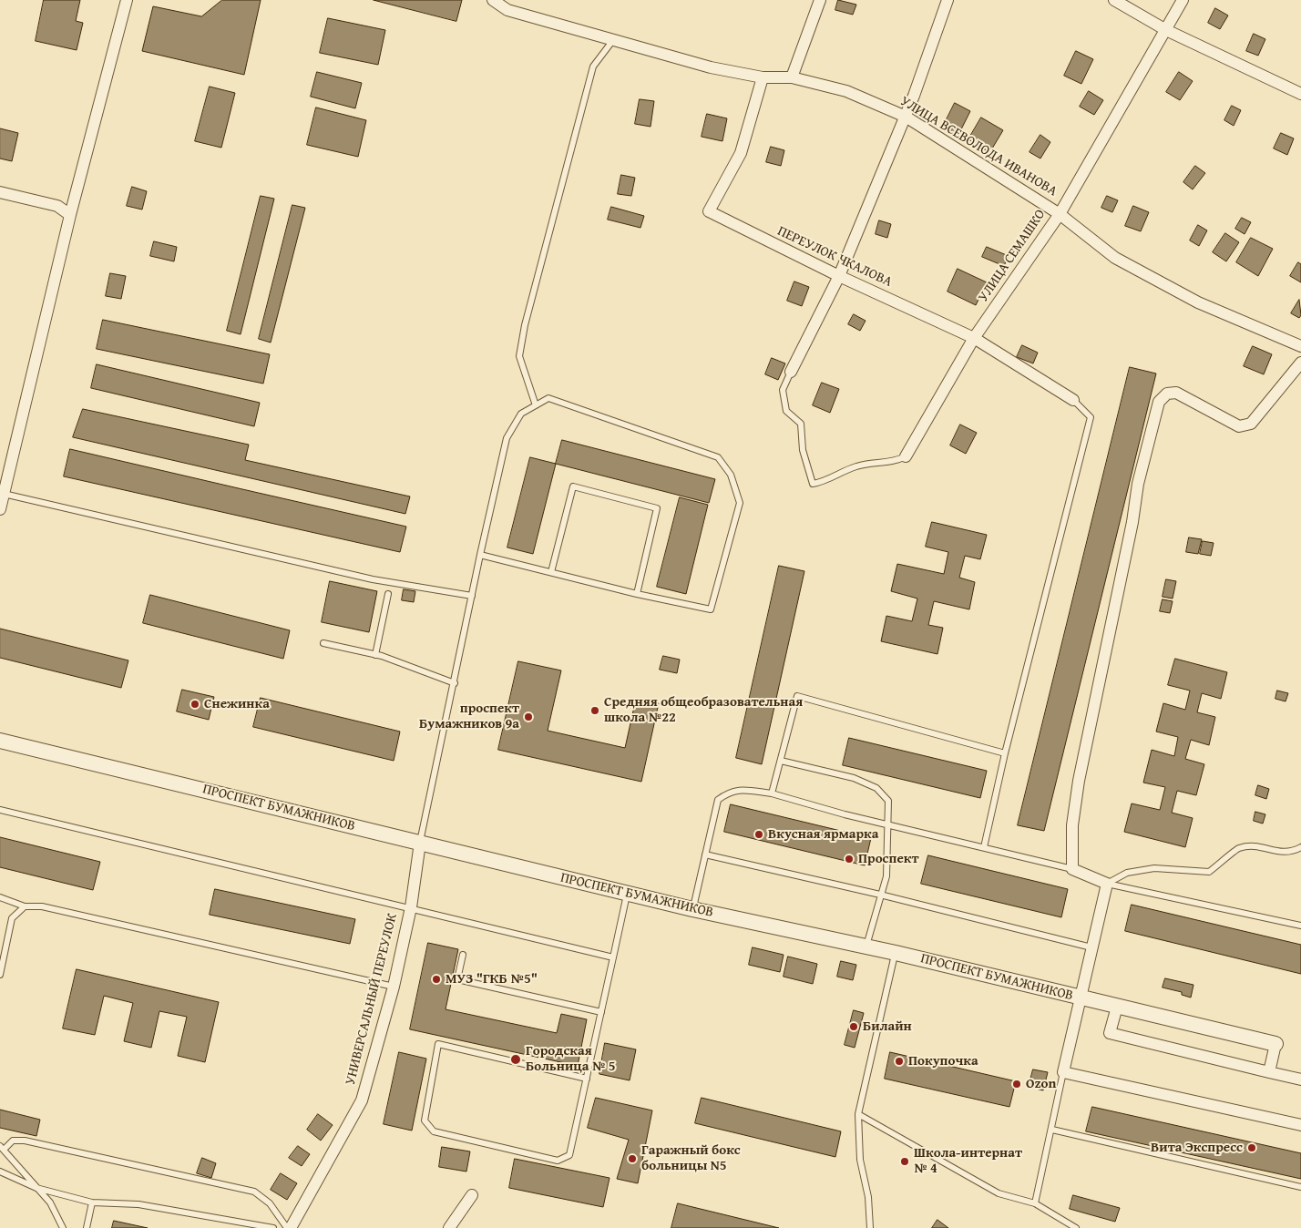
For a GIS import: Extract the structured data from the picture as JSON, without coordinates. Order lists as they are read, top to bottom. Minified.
{"streets":{"street":["УЛИЦА ВСЕВОЛОДА ИВАНОВА","УЛИЦА СЕМАШКО","ПЕРЕУЛОК ЧКАЛОВА","ПРОСПЕКТ БУМАЖНИКОВ","УНИВЕРСАЛЬНЫЙ ПЕРЕУЛОК"]},"crossings":[["УЛИЦА ВСЕВОЛОДА ИВАНОВА","УЛИЦА СЕМАШКО"],["УЛИЦА ВСЕВОЛОДА ИВАНОВА","ПЕРЕУЛОК ЧКАЛОВА"],["УЛИЦА СЕМАШКО","ПЕРЕУЛОК ЧКАЛОВА"],["ПРОСПЕКТ БУМАЖНИКОВ","УНИВЕРСАЛЬНЫЙ ПЕРЕУЛОК"]],"places":["Снежинка","Средняя общеобразовательная школа №22","проспект Бумажников 9а","Вкусная ярмарка","Проспект","МУЗ \"ГКБ №5\"","Билайн","Городская Больница № 5","Покупочка","Ozon","Вита Экспресс","Гаражный бокс больницы N5","Школа-интернат № 4"]}
